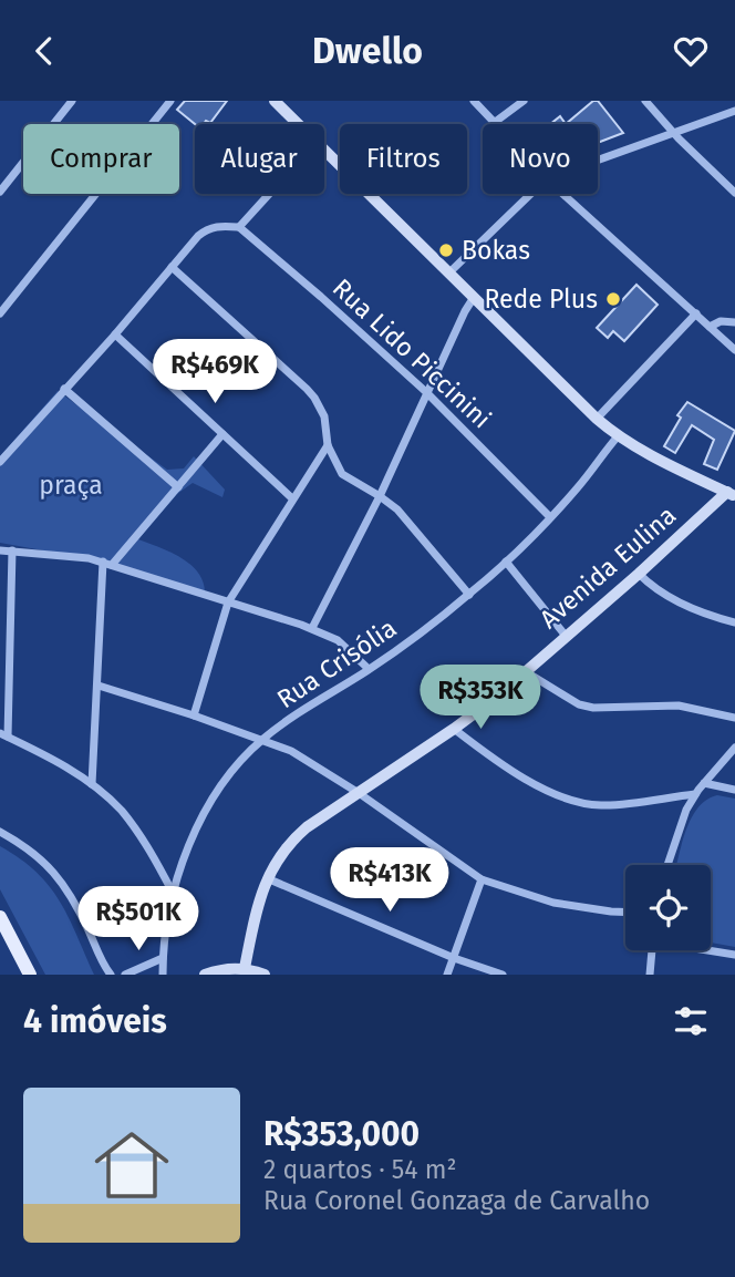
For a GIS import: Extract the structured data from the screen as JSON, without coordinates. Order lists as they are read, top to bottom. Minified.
{"streets":{"street":["Rua Lido Piccinini","Avenida Eulina","Rua Crisólia"]},"crossings":[["Rua Lido Piccinini","Rua Crisólia"]],"parks":["praça"],"places":["Bokas","Rede Plus"],"page":{"header":"Dwello","chip":["Comprar","Alugar","Filtros","Novo"],"price":["R$469K","R$353K","R$413K","R$501K"],"heading":"4 imóveis","list":[{"name":"R$353,000","note":"2 quartos · 54 m² · Rua Coronel Gonzaga de Carvalho"}]}}
